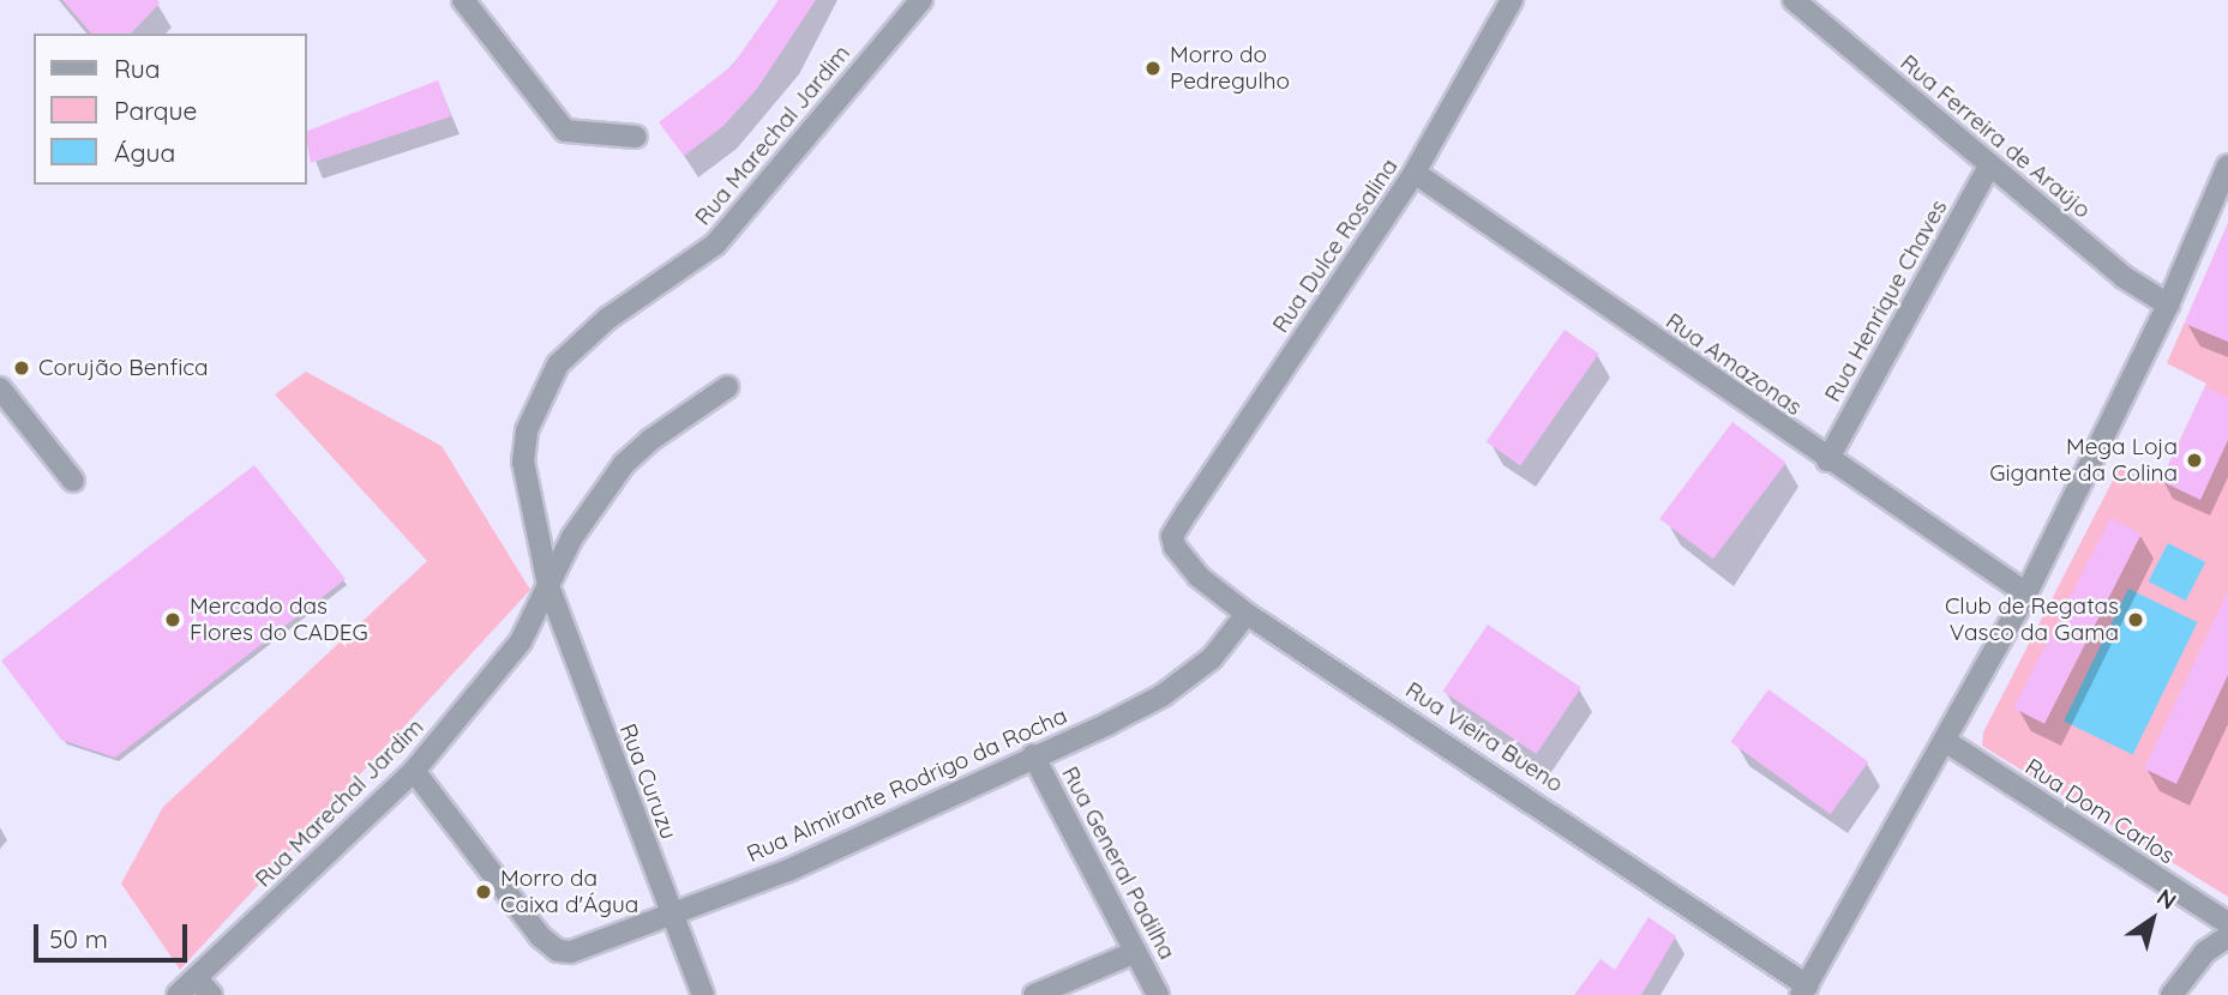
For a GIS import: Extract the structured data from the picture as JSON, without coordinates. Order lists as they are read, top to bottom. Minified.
{"streets":{"street":["Rua Marechal Jardim","Rua Ferreira de Araújo","Rua Dulce Rosalina","Rua Henrique Chaves","Rua Amazonas","Rua Vieira Bueno","Rua Curuzu","Rua Almirante Rodrigo da Rocha","Rua Dom Carlos","Rua General Padilha"]},"crossings":[["Rua Marechal Jardim","Rua Curuzu"],["Rua Marechal Jardim","Rua Almirante Rodrigo da Rocha"],["Rua Ferreira de Araújo","Rua Henrique Chaves"],["Rua Dulce Rosalina","Rua Amazonas"],["Rua Dulce Rosalina","Rua Vieira Bueno"],["Rua Henrique Chaves","Rua Amazonas"],["Rua Vieira Bueno","Rua Almirante Rodrigo da Rocha"],["Rua Curuzu","Rua Almirante Rodrigo da Rocha"],["Rua Almirante Rodrigo da Rocha","Rua General Padilha"]],"places":["Morro do Pedregulho","Corujão Benfica","Mega Loja Gigante da Colina","Mercado das Flores do CADEG","Club de Regatas Vasco da Gama","Morro da Caixa d'Água"],"legend":["Rua","Parque","Água"],"scale_bar":"50 m","north":"top right"}
